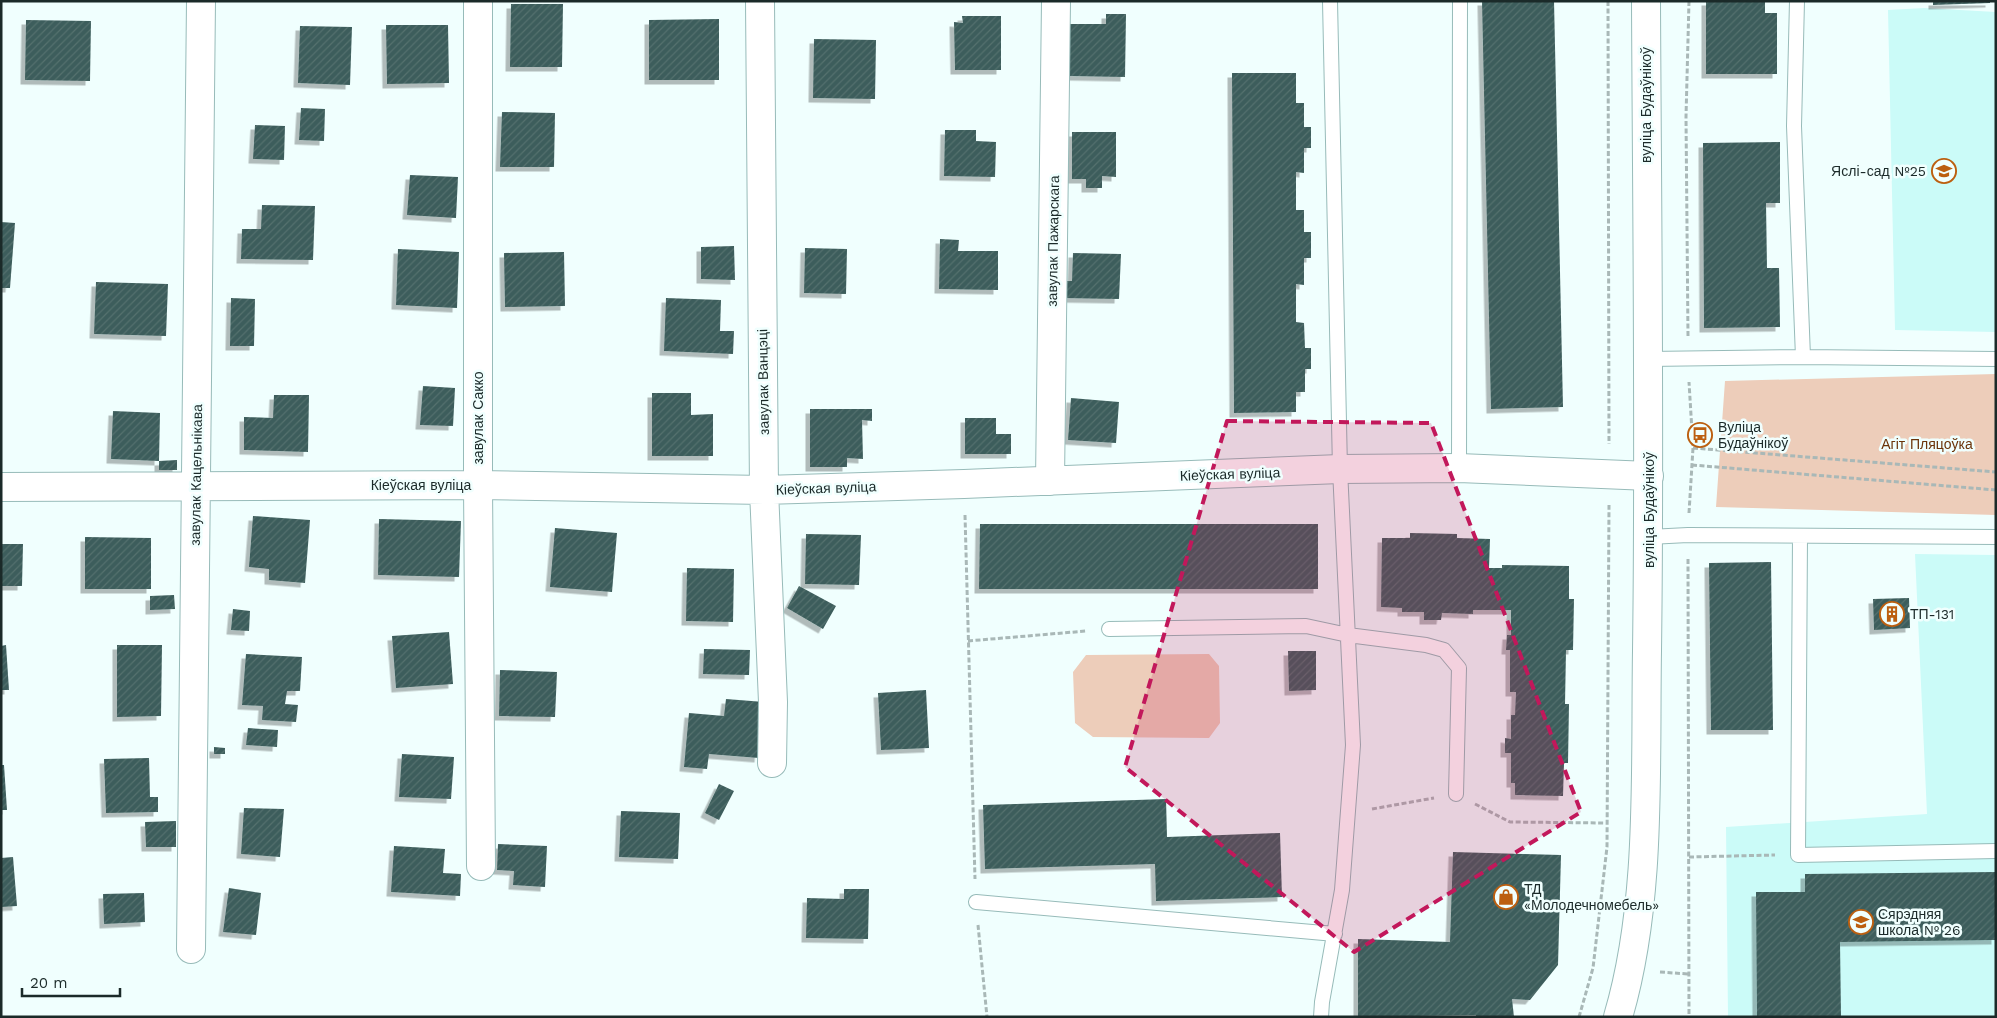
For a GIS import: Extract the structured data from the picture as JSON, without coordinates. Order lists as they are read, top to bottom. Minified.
{"streets":{"street":["вуліца Будаўнікоў","завулак Пажарскага","завулак Ванцэці","завулак Сакко","Кіеўская вуліца","завулак Кацельнікава"]},"crossings":[["вуліца Будаўнікоў","Кіеўская вуліца"],["завулак Пажарскага","Кіеўская вуліца"],["завулак Ванцэці","Кіеўская вуліца"],["завулак Сакко","Кіеўская вуліца"],["Кіеўская вуліца","завулак Кацельнікава"]],"parks":["Агіт Пляцоўка"],"places":{"school or university":["Яслі-сад №25","Сярэдняя школа № 26"],"bus stop":["Вуліца Будаўнікоў"],"building":["ТП-131"],"shop":["ТД «Молодечномебель»"]},"scale_bar":"20 m"}
